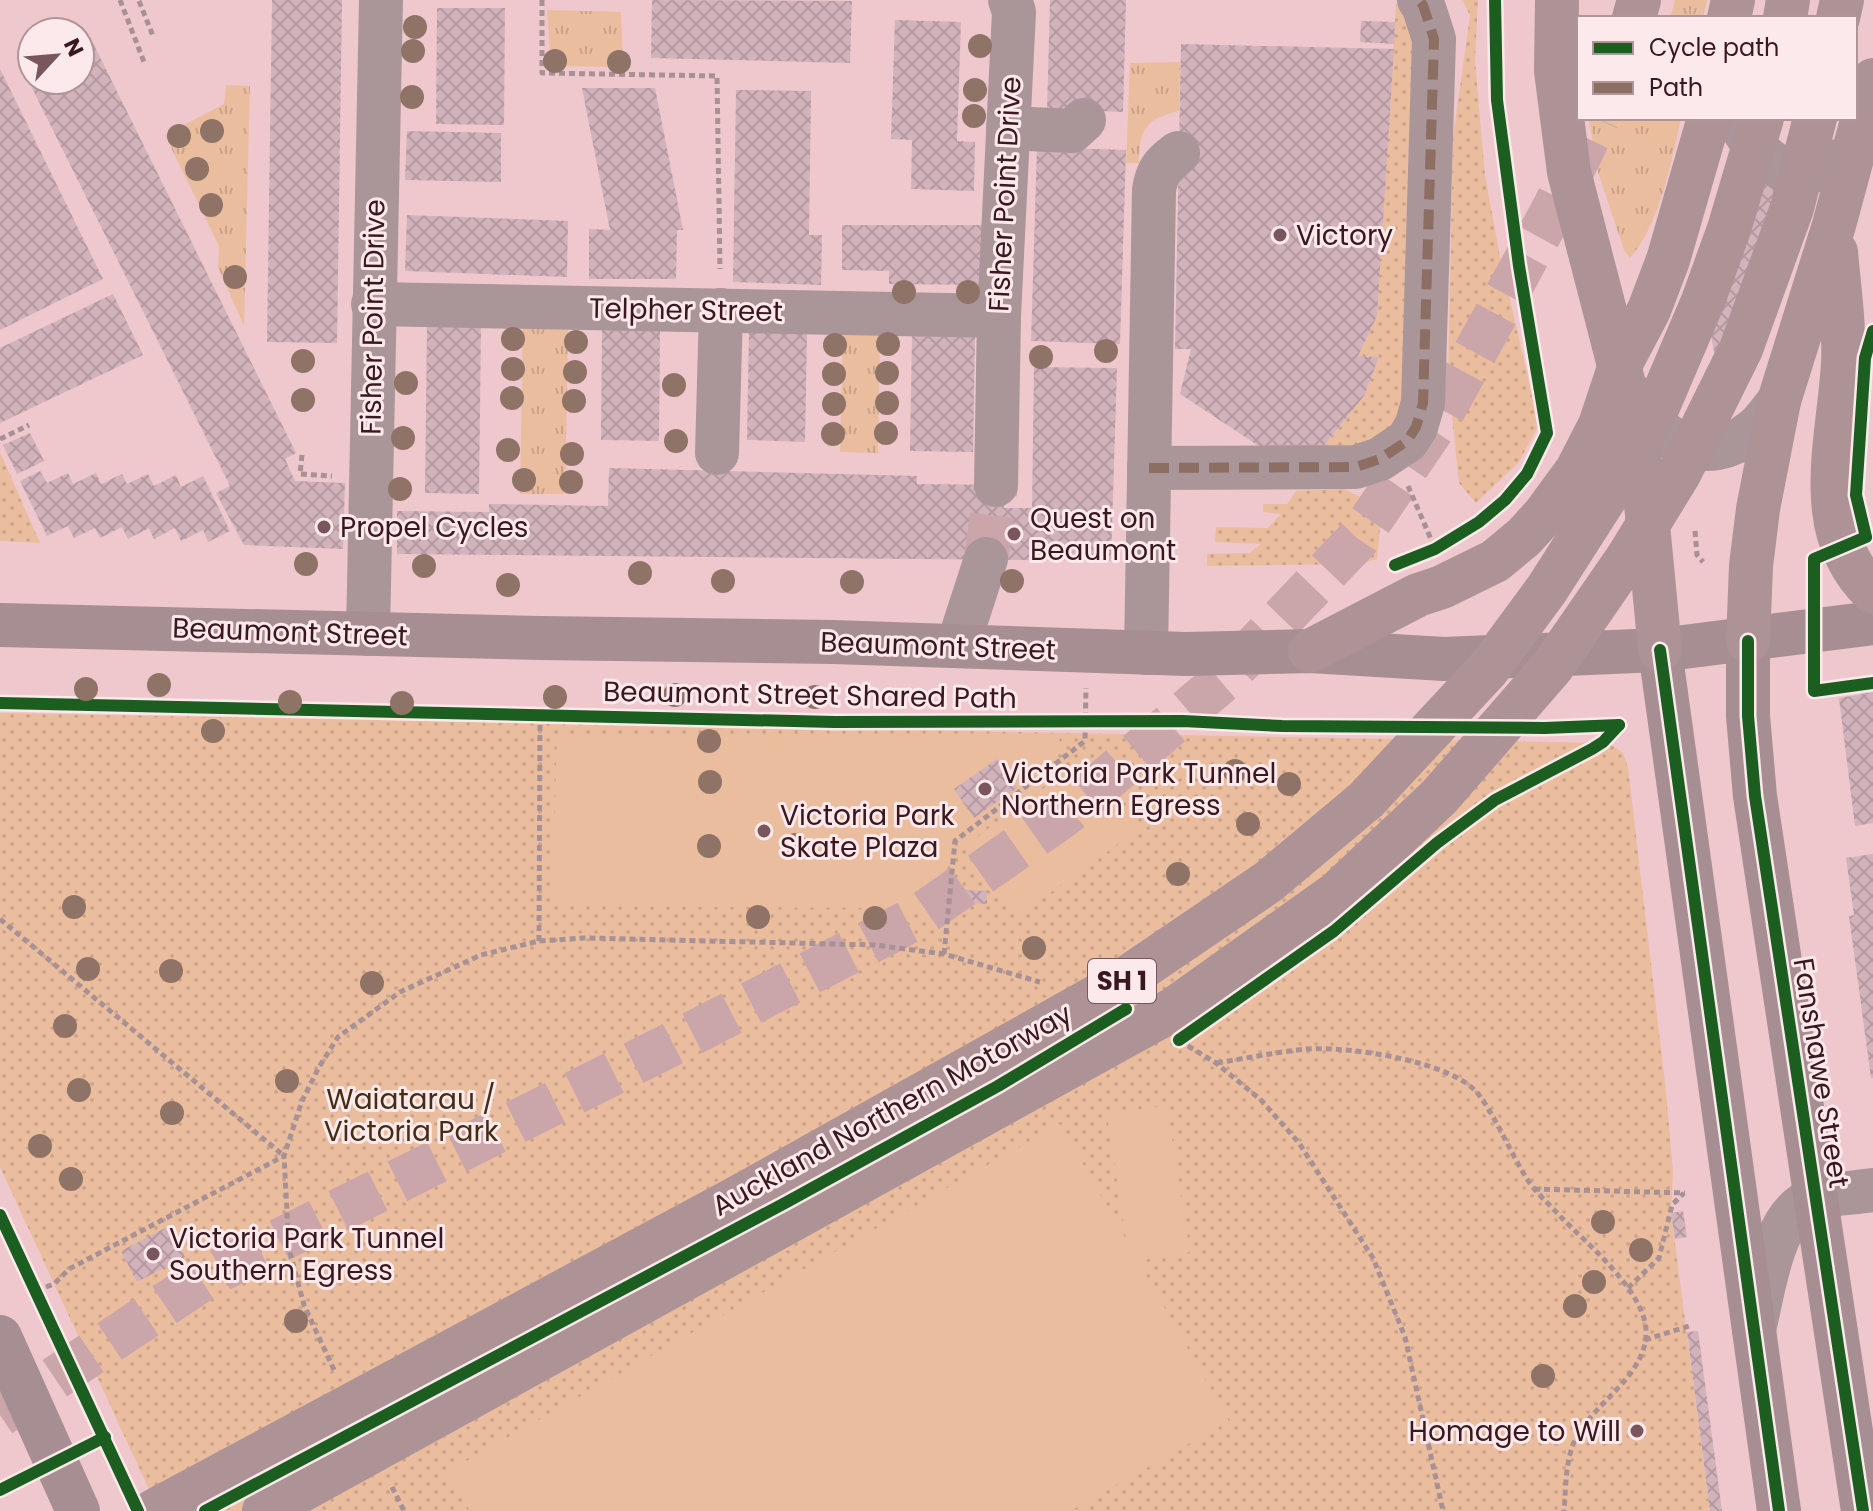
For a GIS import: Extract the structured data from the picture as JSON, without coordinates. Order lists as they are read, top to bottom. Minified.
{"streets":{"highway":["SH 1","Auckland Northern Motorway"],"main road":["Beaumont Street","Fanshawe Street"],"street":["Fisher Point Drive","Telpher Street"],"cycle path":["Beaumont Street Shared Path"]},"crossings":[["Fisher Point Drive","Telpher Street"],["Fisher Point Drive","Beaumont Street"],["Beaumont Street","Fanshawe Street"]],"parks":["Waiatarau / Victoria Park"],"places":["Victory","Propel Cycles","Quest on Beaumont","Victoria Park Tunnel Northern Egress","Victoria Park Skate Plaza","Victoria Park Tunnel Southern Egress","Homage to Will"],"legend":["Cycle path","Path"],"north":"top right"}
